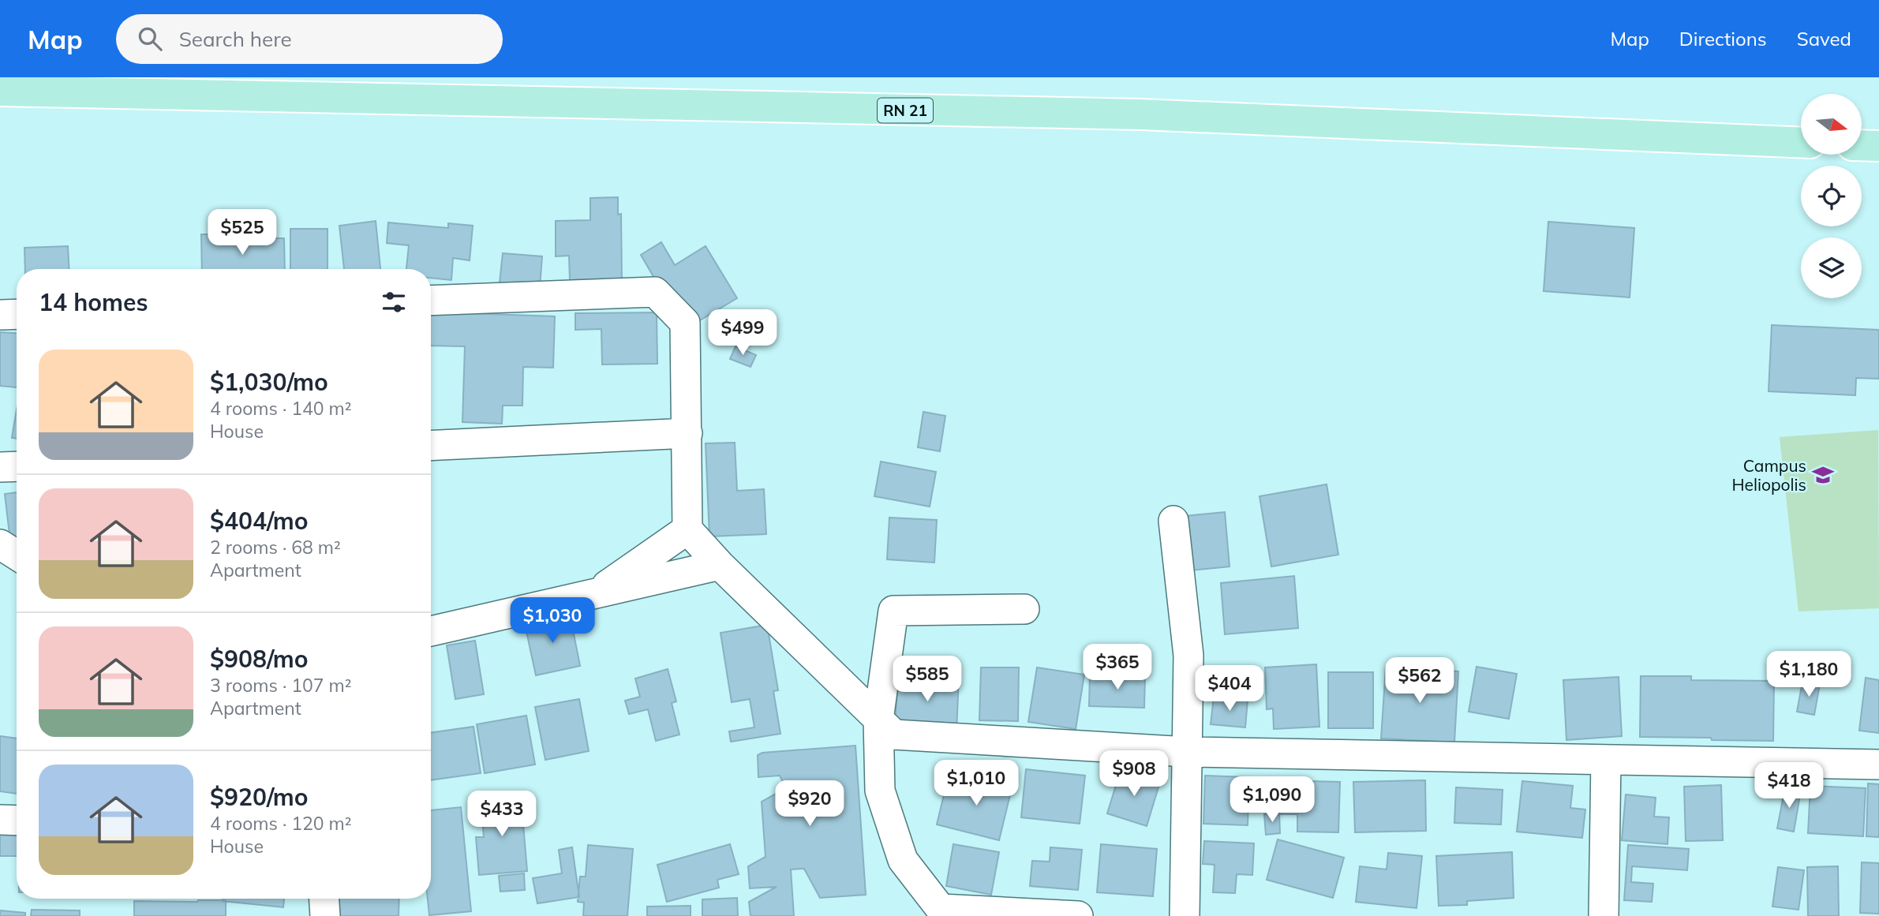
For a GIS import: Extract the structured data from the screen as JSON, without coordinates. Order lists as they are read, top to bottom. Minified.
{"streets":{"main road":["RN 21"]},"places":{"school or university":["Campus Heliopolis"]},"north":"right","page":{"header":"Map","search":"Search here","nav":["Map","Directions","Saved"],"price":["$525","$499","$1,030","$365","$1,180","$585","$562","$404","$908","$1,010","$418","$1,090","$920","$433"],"heading":"14 homes","list":[{"name":"$1,030/mo","note":"4 rooms · 140 m² · House"},{"name":"$404/mo","note":"2 rooms · 68 m² · Apartment"},{"name":"$908/mo","note":"3 rooms · 107 m² · Apartment"},{"name":"$920/mo","note":"4 rooms · 120 m² · House"}]}}
